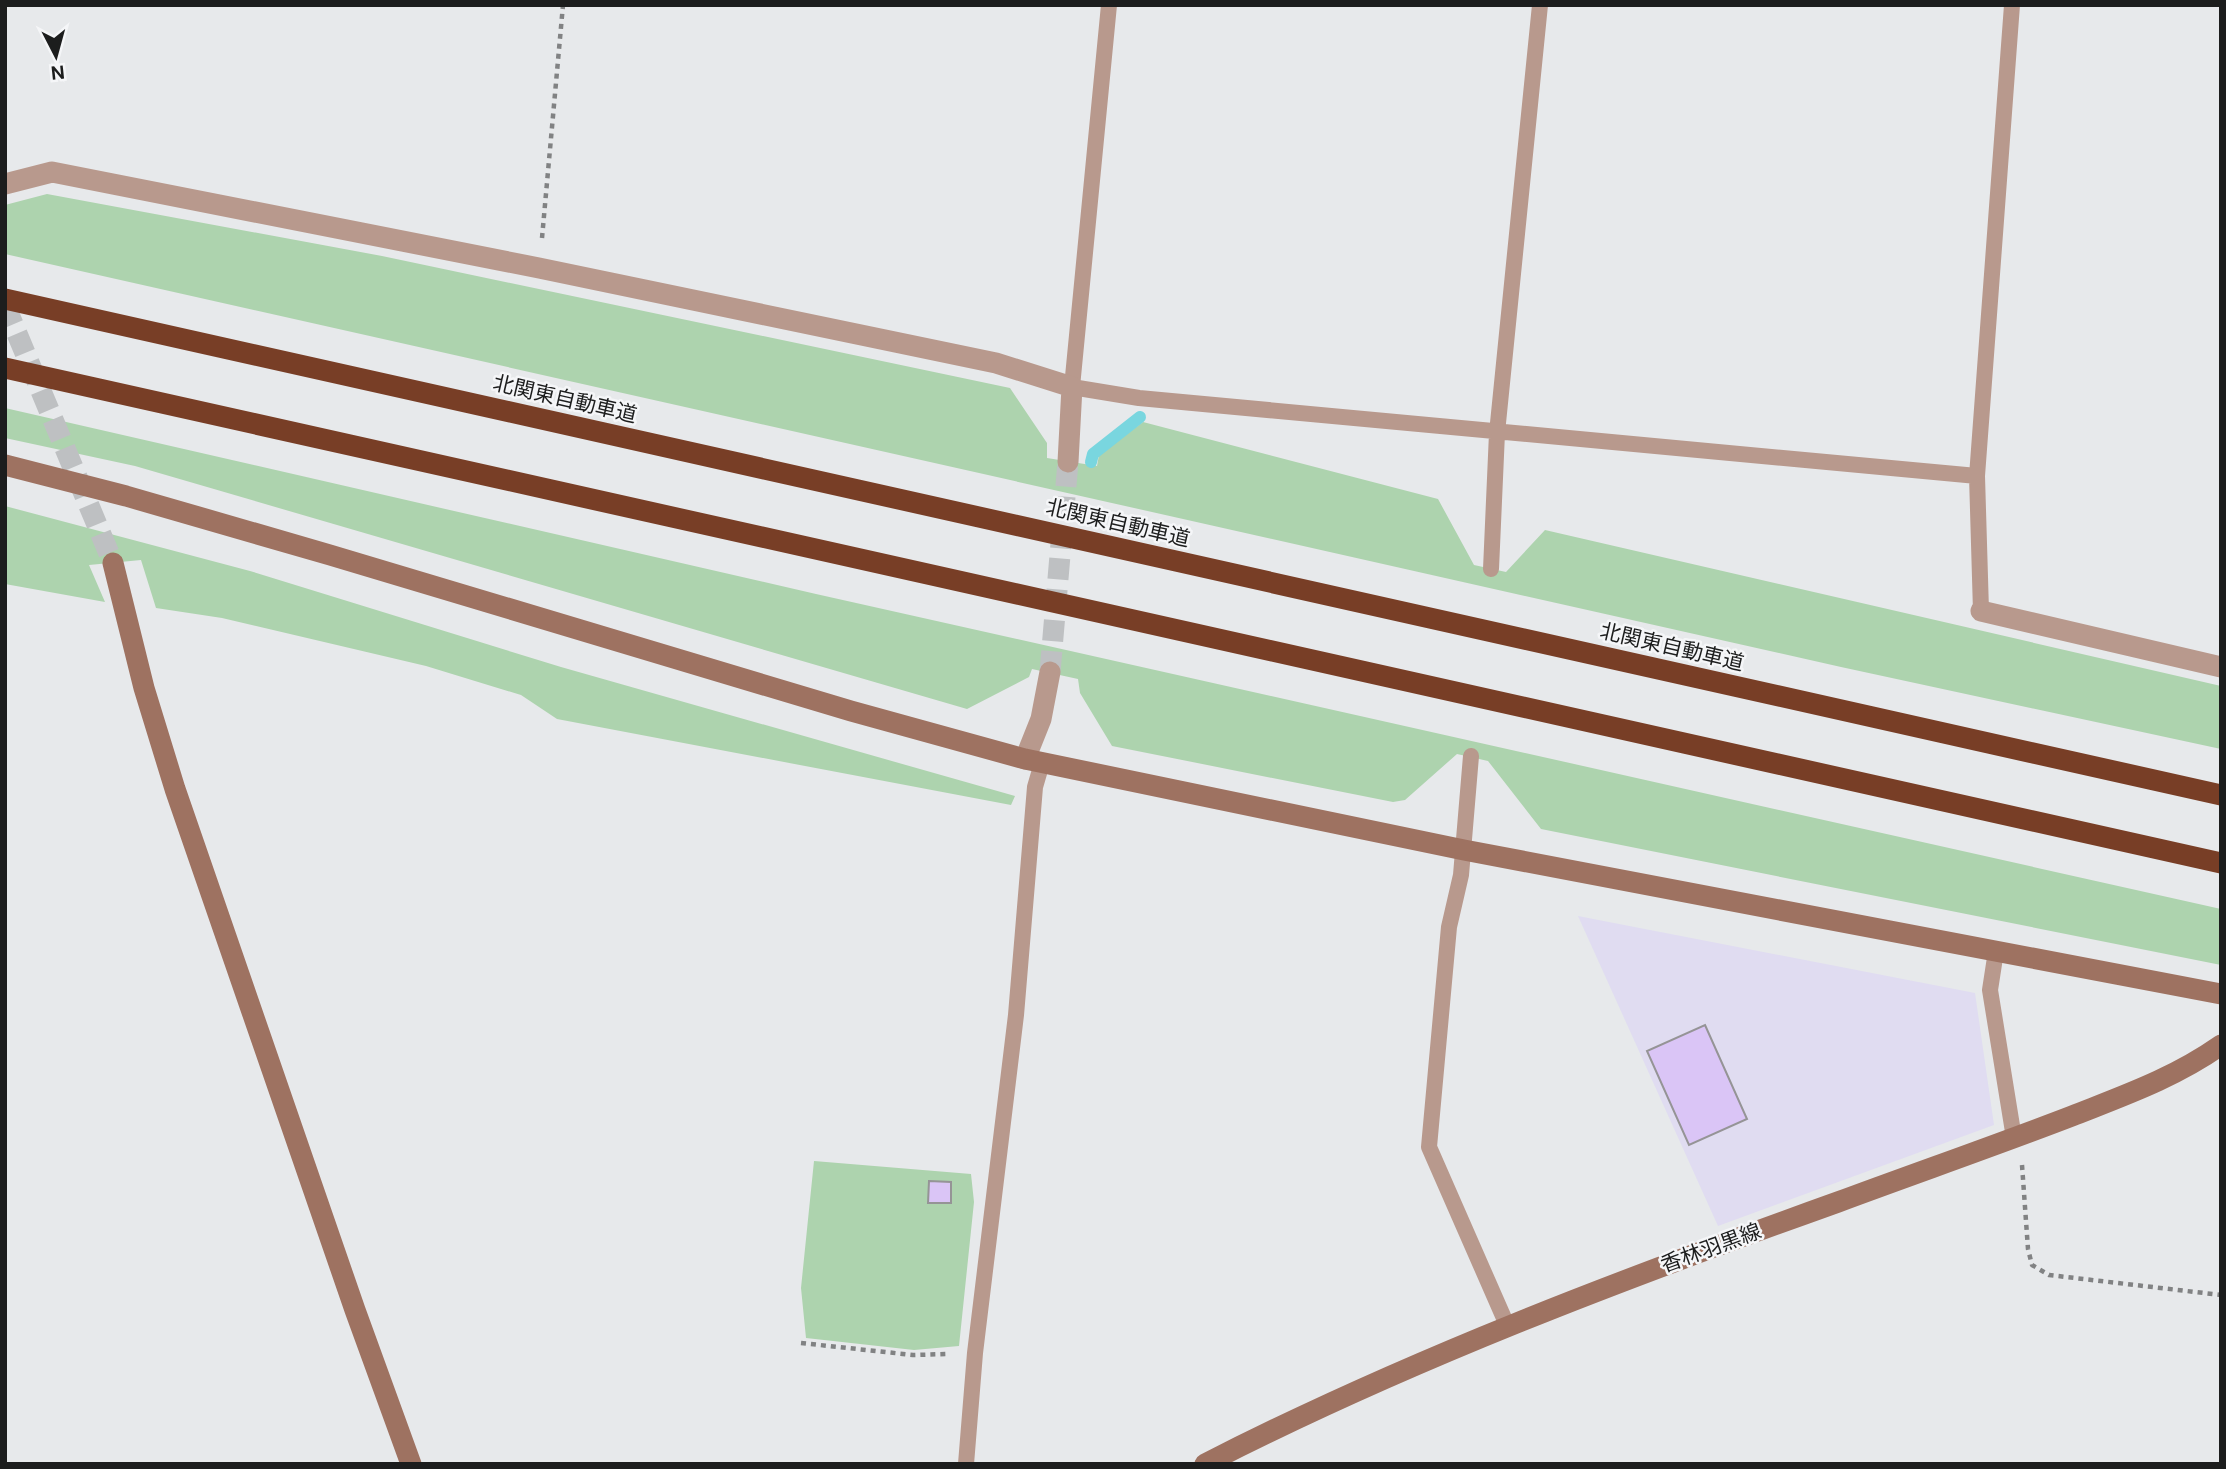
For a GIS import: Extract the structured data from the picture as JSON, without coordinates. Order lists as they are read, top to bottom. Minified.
{"streets":{"highway":["北関東自動車道"],"street":["香林羽黒線"]},"north":"bottom"}
